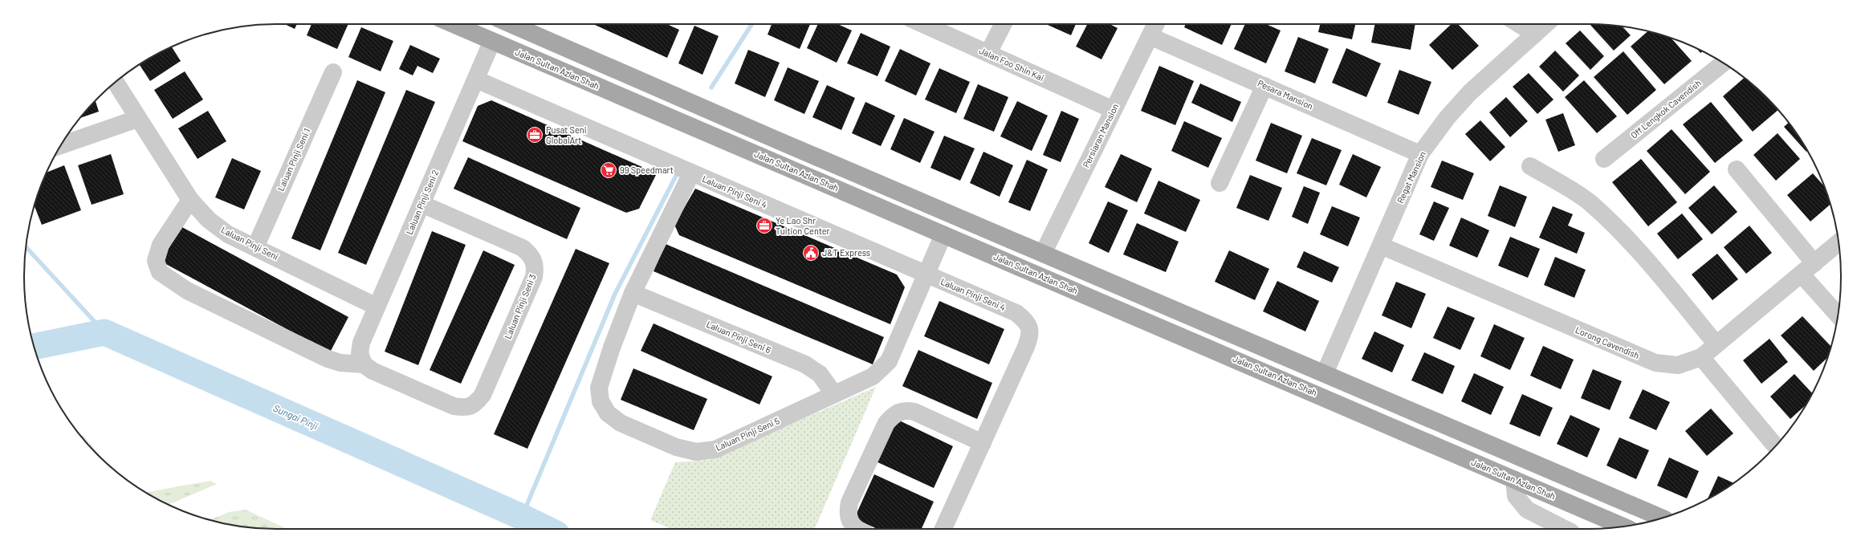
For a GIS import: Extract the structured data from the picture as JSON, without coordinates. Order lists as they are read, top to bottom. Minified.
{"streets":{"main road":["Jalan Sultan Azlan Shah"],"street":["Jalan Foo Shin Kai","Pesara Mansion","Off Lengkok Cavendish","Persiaran Mansion","Laluan Pinji Seni 1","Regat Mansion","Laluan Pinji Seni 4","Laluan Pinji Seni 2","Laluan Pinji Seni","Laluan Pinji Seni 3","Laluan Pinji Seni 6","Lorong Cavendish","Laluan Pinji Seni 5"]},"crossings":[["Jalan Foo Shin Kai","Persiaran Mansion"],["Jalan Sultan Azlan Shah","Laluan Pinji Seni 2"],["Jalan Sultan Azlan Shah","Laluan Pinji Seni 5"],["Pesara Mansion","Persiaran Mansion"],["Pesara Mansion","Regat Mansion"],["Laluan Pinji Seni 1","Laluan Pinji Seni"],["Regat Mansion","Lorong Cavendish"],["Laluan Pinji Seni 4","Laluan Pinji Seni 2"],["Laluan Pinji Seni 4","Laluan Pinji Seni 5"],["Laluan Pinji Seni 2","Laluan Pinji Seni"],["Laluan Pinji Seni 2","Laluan Pinji Seni 3"],["Laluan Pinji Seni 6","Laluan Pinji Seni 5"]],"water":["Sungai Pinji"],"places":{"office":["Pusat Seni GlobalArt","Ye Lao Shr Tuition Center"],"supermarket":["99 Speedmart"],"public building":["J&T Express"]}}
